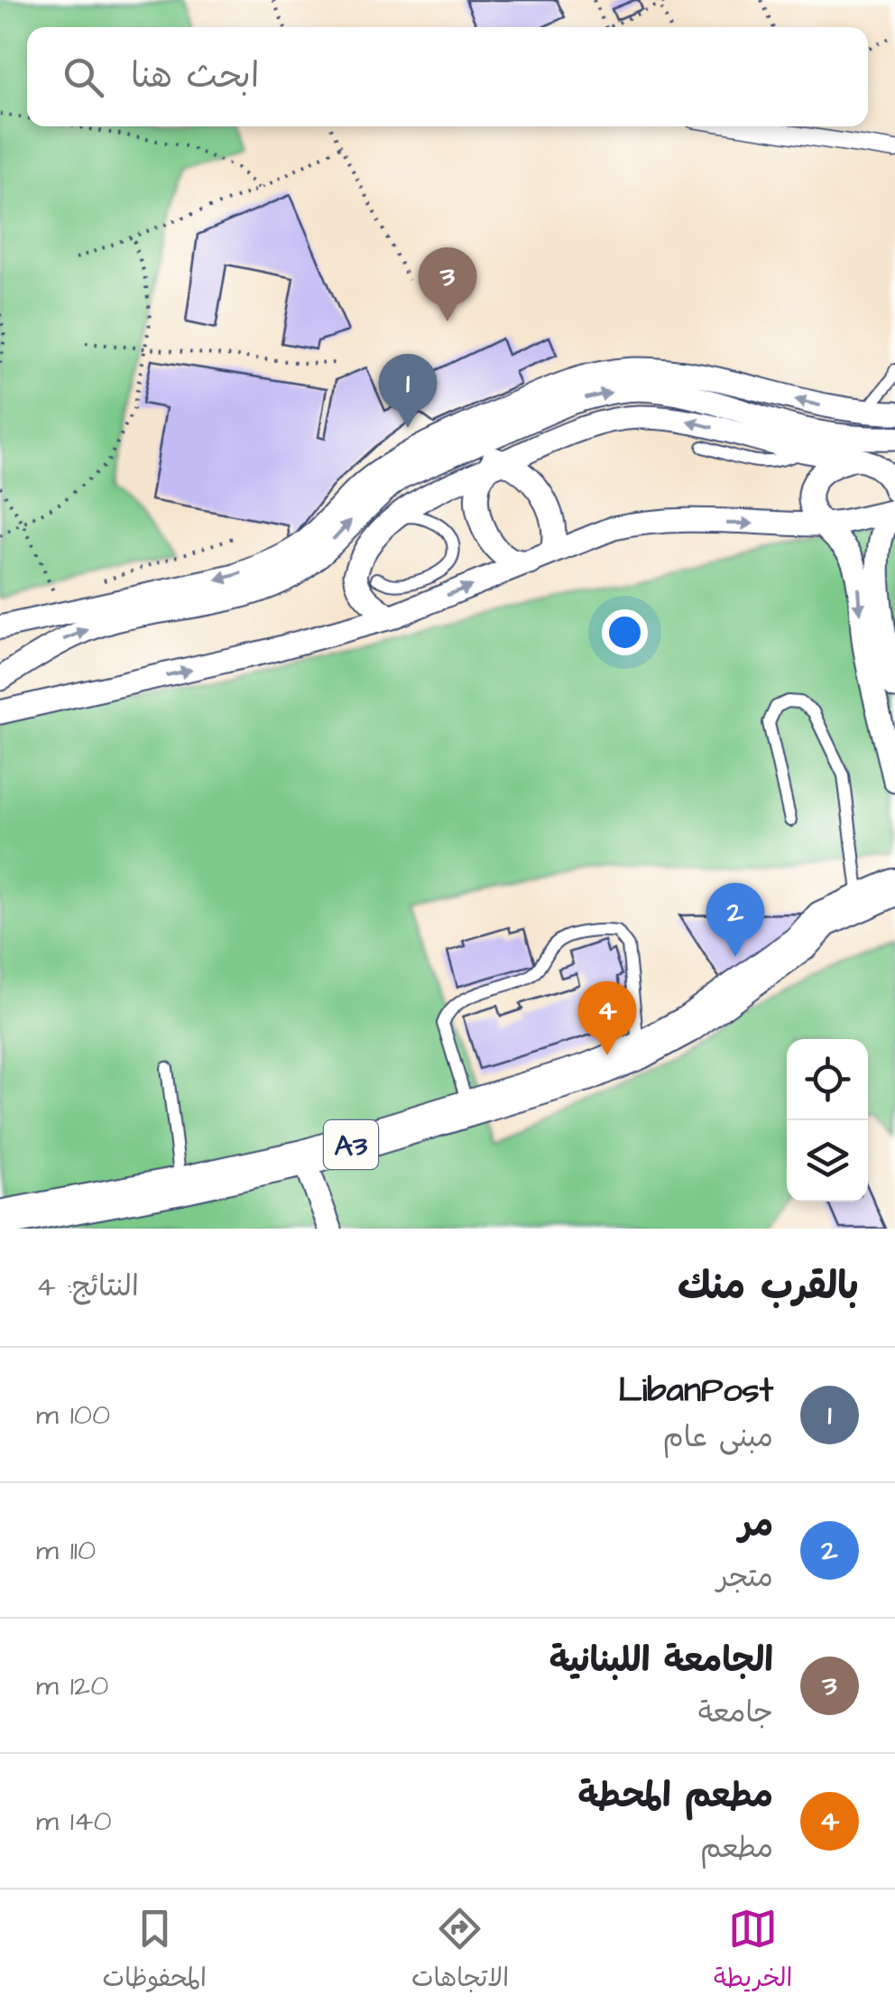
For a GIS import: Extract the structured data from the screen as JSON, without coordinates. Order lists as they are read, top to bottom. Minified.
{"streets":{"highway":["A3"]},"page":{"search":"ابحث هنا","pins":["3","1","2","4"],"heading":["بالقرب منك","النتائج: 4"],"list":[{"mark":"1","name":"LibanPost","note":"مبنى عام","value":"100 m"},{"mark":"2","name":"مر","note":"متجر","value":"110 m"},{"mark":"3","name":"الجامعة اللبنانية","note":"جامعة","value":"120 m"},{"mark":"4","name":"مطعم المحطة","note":"مطعم","value":"140 m"}],"nav":["الخريطة","الاتجاهات","المحفوظات"]}}
